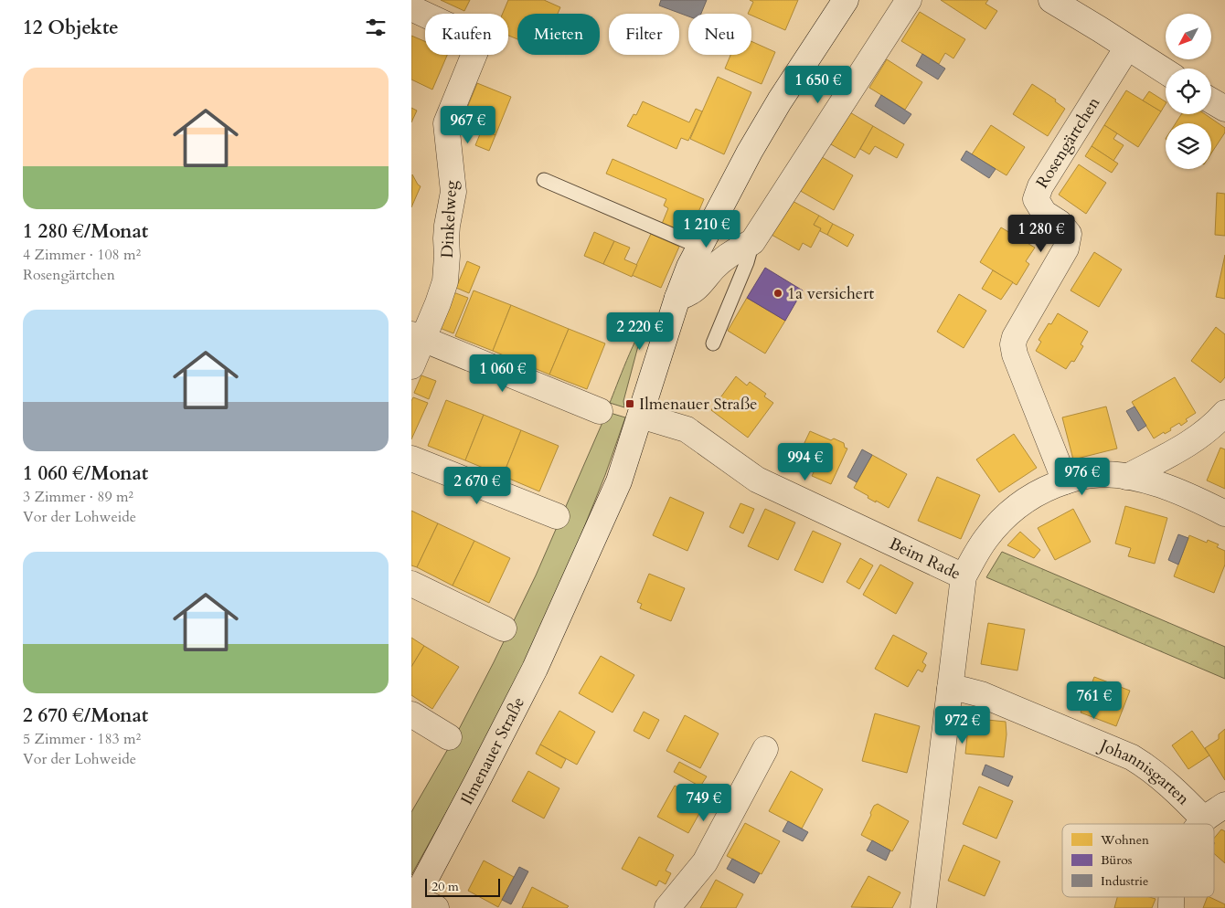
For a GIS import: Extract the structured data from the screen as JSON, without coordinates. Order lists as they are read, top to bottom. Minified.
{"streets":{"street":["Rosengärtchen","Dinkelweg","Beim Rade","Ilmenauer Straße","Johannisgarten"]},"crossings":[["Beim Rade","Ilmenauer Straße"],["Beim Rade","Johannisgarten"]],"places":{"other":["1a versichert"],"transit":["Ilmenauer Straße"]},"legend":["Wohnen","Büros","Industrie"],"scale_bar":"20 m","north":"bottom left","page":{"heading":"12 Objekte","chip":["Kaufen","Mieten","Filter","Neu"],"list":[{"name":"1 280 €/Monat","note":"4 Zimmer · 108 m² · Rosengärtchen"},{"name":"1 060 €/Monat","note":"3 Zimmer · 89 m² · Vor der Lohweide"},{"name":"2 670 €/Monat","note":"5 Zimmer · 183 m² · Vor der Lohweide"}],"price":["1 650 €","967 €","1 210 €","1 280 €","2 220 €","1 060 €","994 €","976 €","2 670 €","761 €","972 €","749 €"],"scale":"20 m"}}
